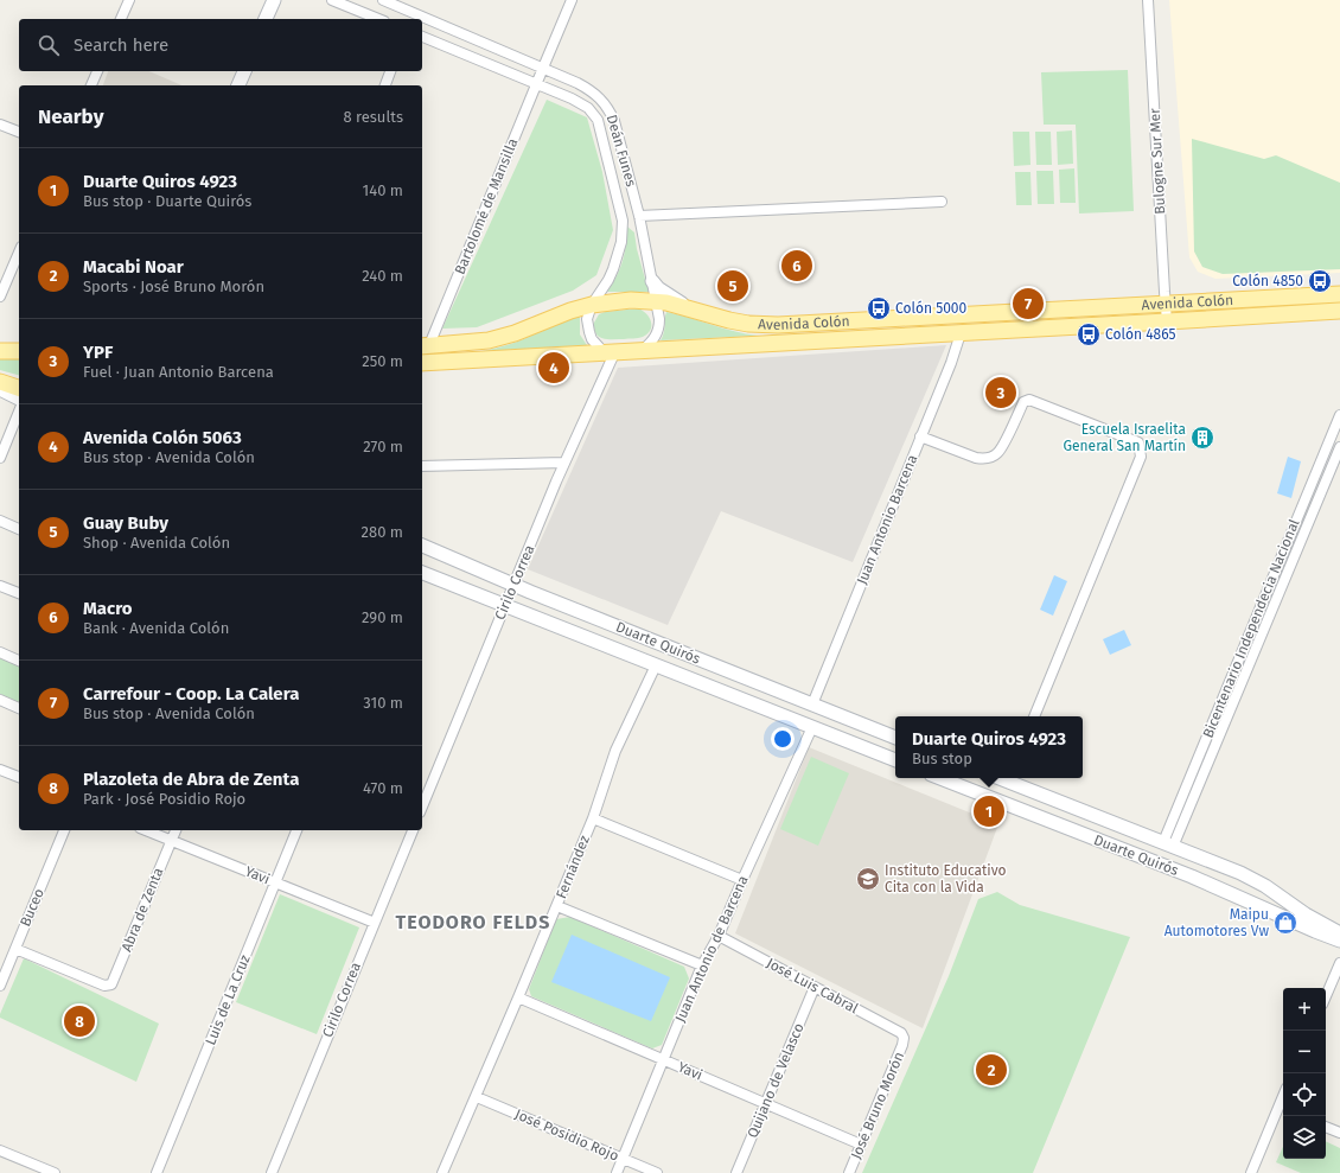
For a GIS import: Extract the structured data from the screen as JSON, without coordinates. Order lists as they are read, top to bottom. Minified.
{"streets":{"main road":["Avenida Colón","Duarte Quirós"],"street":["Deán Funes","Bulogne Sur Mer","Bartolomé de Mansilla","Juan Antonio Barcena","Cirilo Correa","Bicentenario Independecia Nacional","Fernández","Yavi","Buceo","Abra de Zenta","Juan Antonio de Barcena","José Luis Cabral","Luis de La Cruz","Quijano de Velasco","José Bruno Morón","José Posidio Rojo"]},"crossings":[["Deán Funes","Bartolomé de Mansilla"],["Deán Funes","Avenida Colón"],["Deán Funes","Cirilo Correa"],["Bulogne Sur Mer","Avenida Colón"],["Bartolomé de Mansilla","Avenida Colón"],["Avenida Colón","Juan Antonio Barcena"],["Avenida Colón","Cirilo Correa"],["Juan Antonio Barcena","Duarte Quirós"],["Cirilo Correa","Duarte Quirós"],["Cirilo Correa","Yavi"],["Bicentenario Independecia Nacional","Duarte Quirós"],["Duarte Quirós","Fernández"],["Duarte Quirós","Juan Antonio de Barcena"],["Fernández","Yavi"],["Fernández","José Posidio Rojo"],["Yavi","Abra de Zenta"],["Yavi","Juan Antonio de Barcena"],["Yavi","Luis de La Cruz"],["Yavi","Quijano de Velasco"],["Yavi","José Bruno Morón"],["Buceo","Abra de Zenta"],["Juan Antonio de Barcena","José Luis Cabral"],["Juan Antonio de Barcena","José Posidio Rojo"],["José Luis Cabral","Quijano de Velasco"],["José Luis Cabral","José Bruno Morón"]],"districts":["TEODORO FELDS"],"places":{"bus stop":["Colón 4850","Colón 5000","Colón 4865"],"building":["Escuela Israelita General San Martín"],"school or university":["Instituto Educativo Cita con la Vida"],"shop":["Maipu Automotores Vw"]},"page":{"search":"Search here","heading":["Nearby","8 results"],"list":[{"mark":"1","name":"Duarte Quiros 4923","note":"Bus stop · Duarte Quirós","value":"140 m"},{"mark":"2","name":"Macabi Noar","note":"Sports · José Bruno Morón","value":"240 m"},{"mark":"3","name":"YPF","note":"Fuel · Juan Antonio Barcena","value":"250 m"},{"mark":"4","name":"Avenida Colón 5063","note":"Bus stop · Avenida Colón","value":"270 m"},{"mark":"5","name":"Guay Buby","note":"Shop · Avenida Colón","value":"280 m"},{"mark":"6","name":"Macro","note":"Bank · Avenida Colón","value":"290 m"},{"mark":"7","name":"Carrefour - Coop. La Calera","note":"Bus stop · Avenida Colón","value":"310 m"},{"mark":"8","name":"Plazoleta de Abra de Zenta","note":"Park · José Posidio Rojo","value":"470 m"}],"pins":["6","5","7","4","3","1","8","2"],"popup":["Duarte Quiros 4923","Bus stop"],"map_buttons":["+","−"]}}
